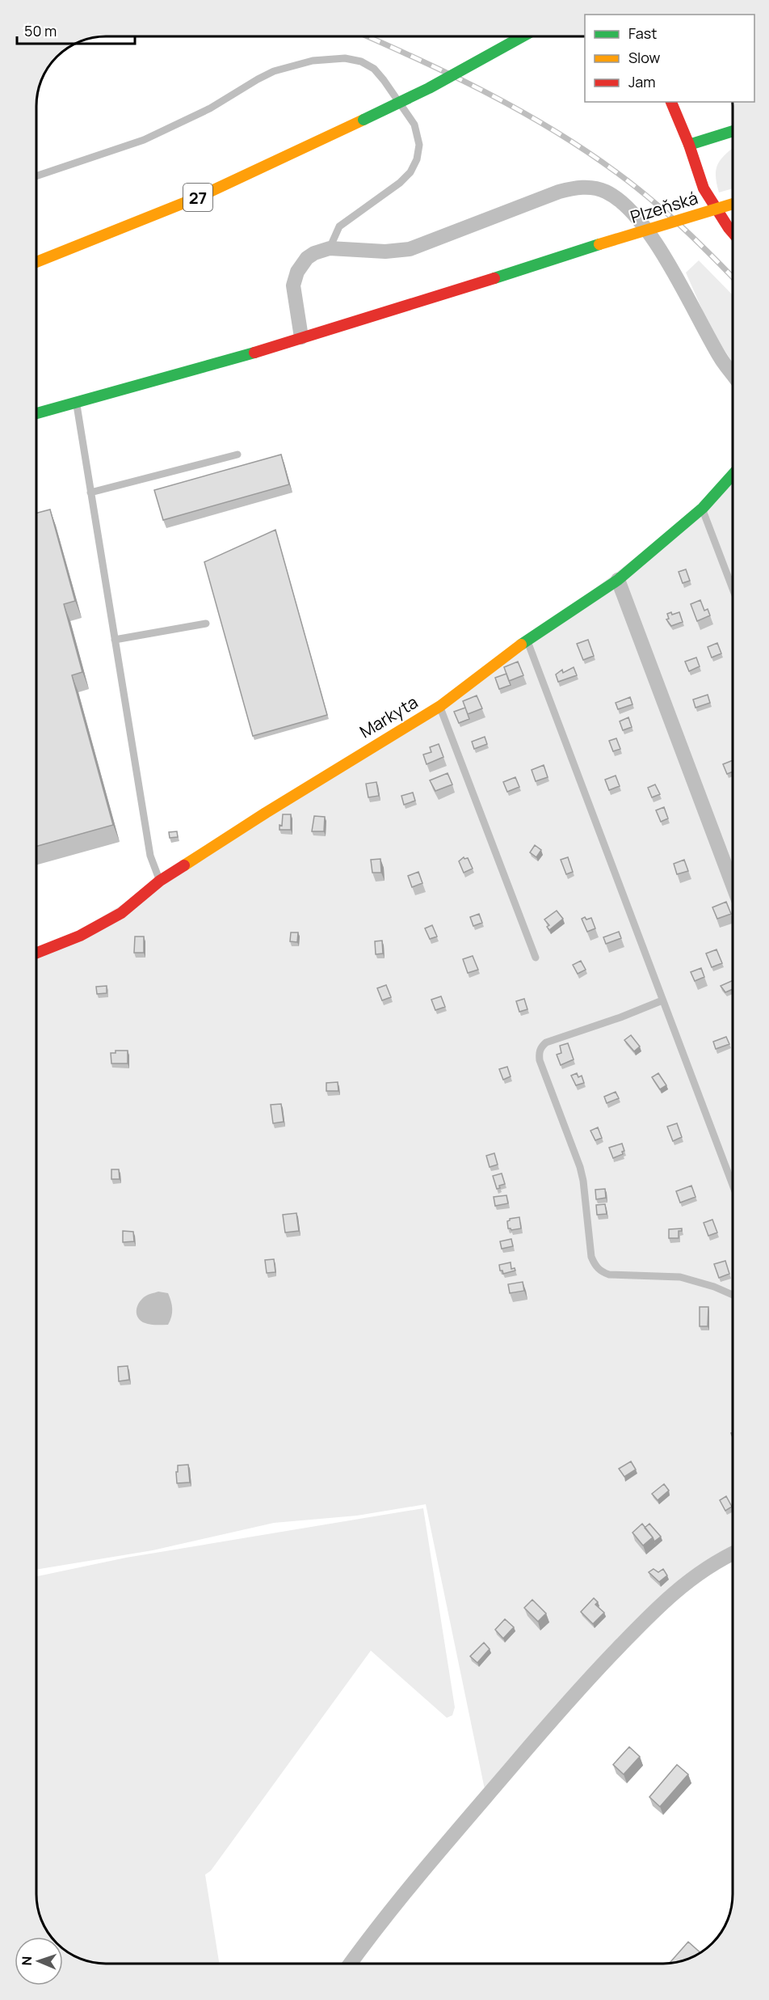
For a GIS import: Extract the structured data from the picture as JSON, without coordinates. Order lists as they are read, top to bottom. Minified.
{"streets":{"main road":["27","Plzeňská","Markyta"]},"legend":["Fast","Slow","Jam"],"scale_bar":"50 m","north":"left"}
